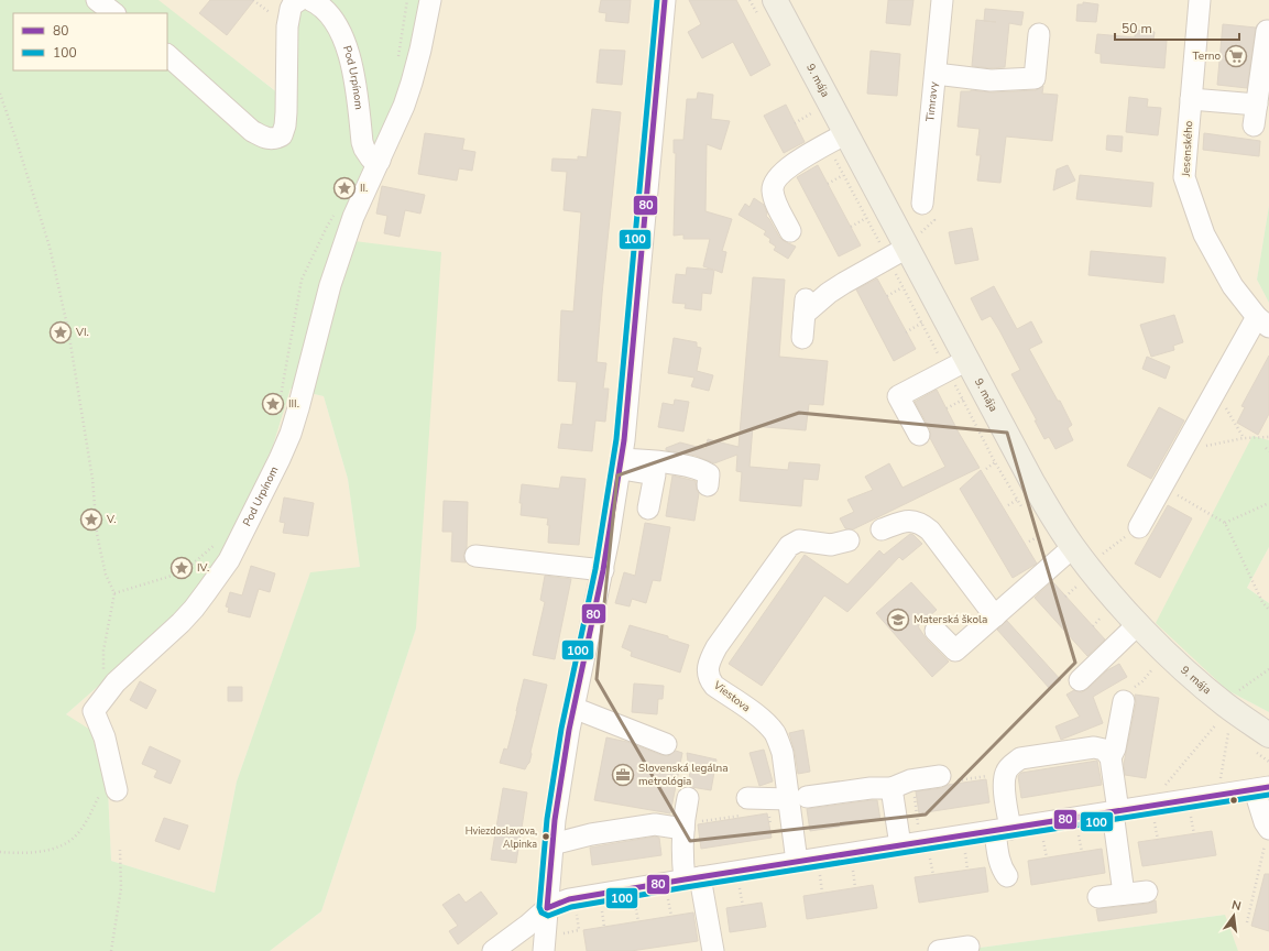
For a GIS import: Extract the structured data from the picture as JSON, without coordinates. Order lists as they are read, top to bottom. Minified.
{"streets":{"main road":["9. mája"],"street":["Pod Urpínom","Timravy","Jesenského","Viestova"]},"places":{"supermarket":["Terno"],"place":["II.","VI.","III.","V.","IV."],"school or university":["Materská škola"],"office":["Slovenská legálna metrológia"],"other":["Hviezdoslavova, Alpinka"]},"lines":["transit line 80","transit line 100"],"legend":["80","100"],"scale_bar":"50 m","north":"top"}
